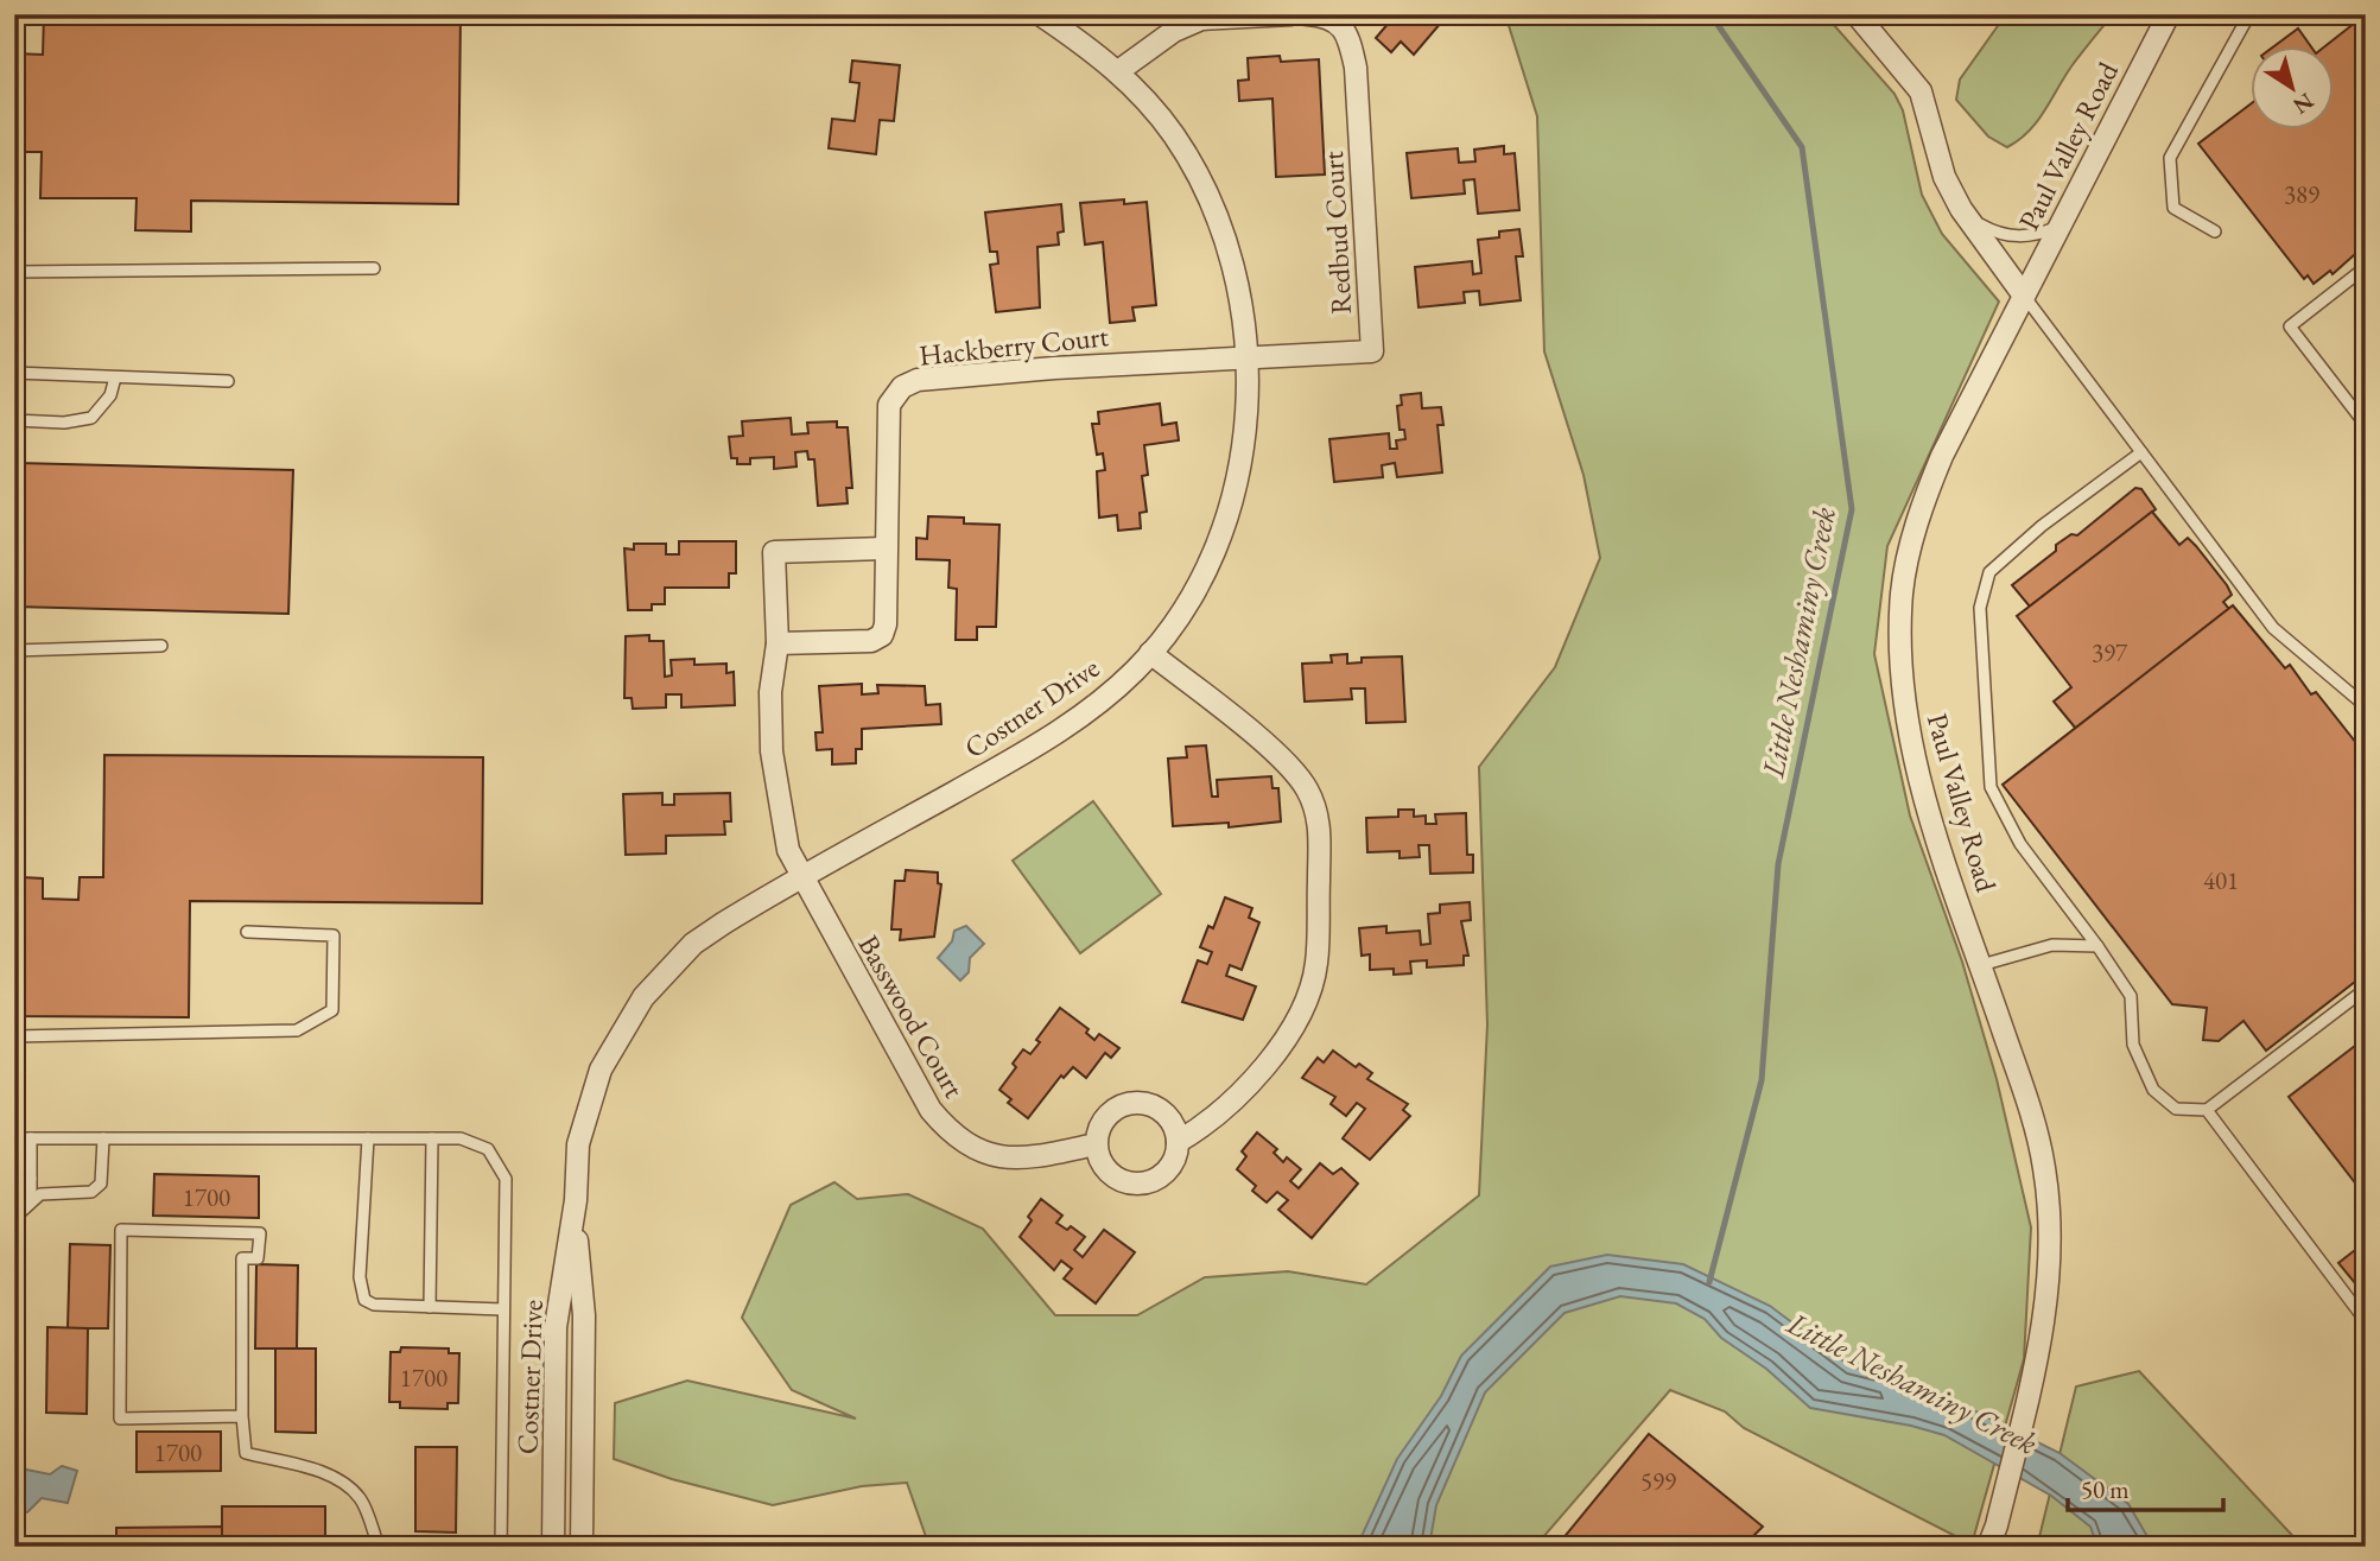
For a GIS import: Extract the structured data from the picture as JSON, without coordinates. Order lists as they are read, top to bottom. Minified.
{"streets":{"street":["Paul Valley Road","Redbud Court","Hackberry Court","Costner Drive","Basswood Court"]},"crossings":[["Redbud Court","Hackberry Court"],["Redbud Court","Costner Drive"],["Hackberry Court","Costner Drive"],["Hackberry Court","Basswood Court"],["Costner Drive","Basswood Court"]],"water":["Little Neshaminy Creek"],"house_numbers":["389","397","401","1700","1700","1700","599"],"scale_bar":"50 m","north":"bottom right"}
